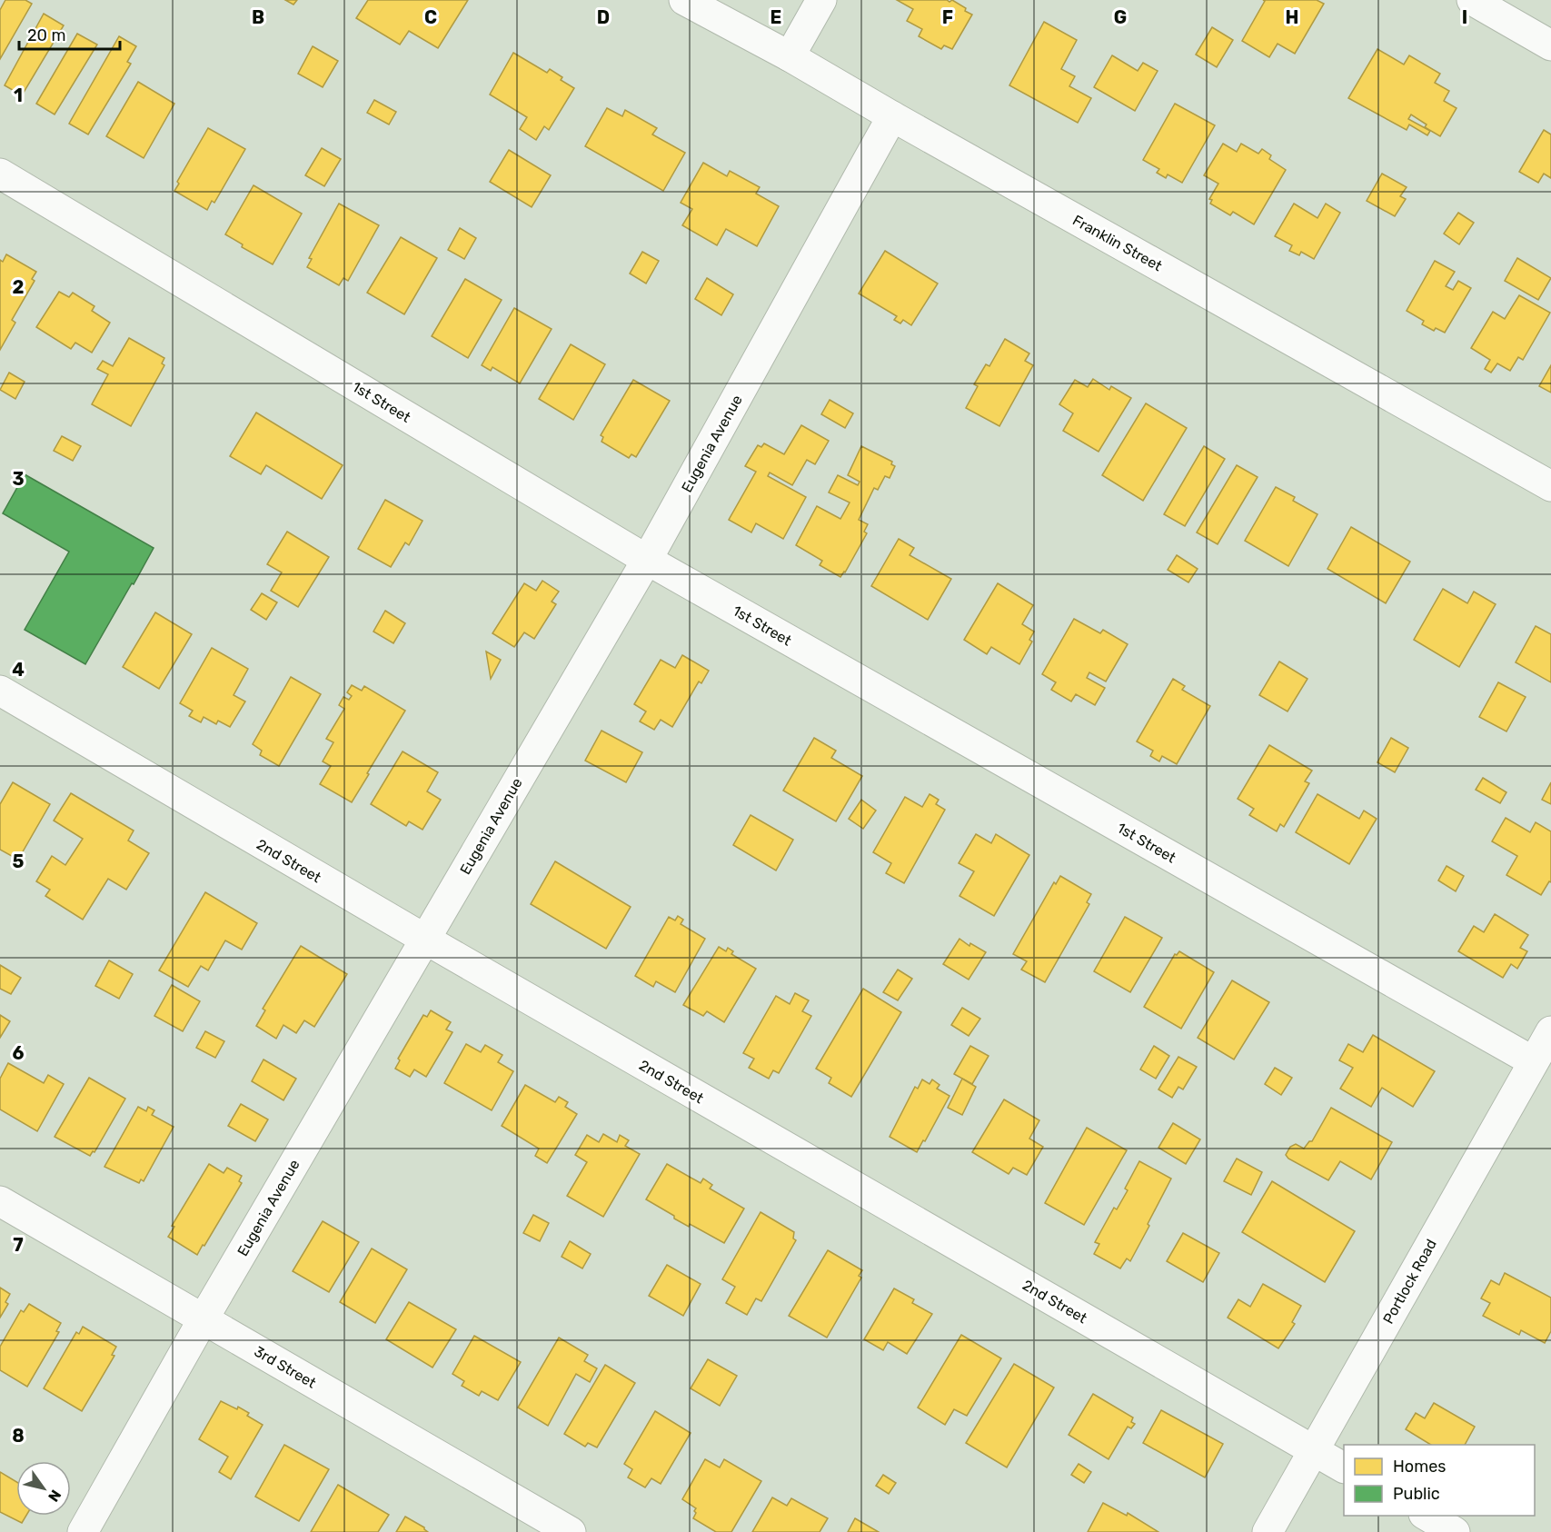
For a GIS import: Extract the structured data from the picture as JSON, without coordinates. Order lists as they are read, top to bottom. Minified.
{"streets":{"street":["Franklin Street","1st Street","Eugenia Avenue","2nd Street","Portlock Road","3rd Street"]},"crossings":[["Franklin Street","Eugenia Avenue"],["1st Street","Eugenia Avenue"],["1st Street","Portlock Road"],["Eugenia Avenue","2nd Street"],["Eugenia Avenue","3rd Street"],["2nd Street","Portlock Road"]],"legend":["Homes","Public"],"scale_bar":"20 m","north":"bottom right","grid":{"columns":["B","C","D","E","F","G","H","I"],"rows":["1","2","3","4","5","6","7","8"]}}
